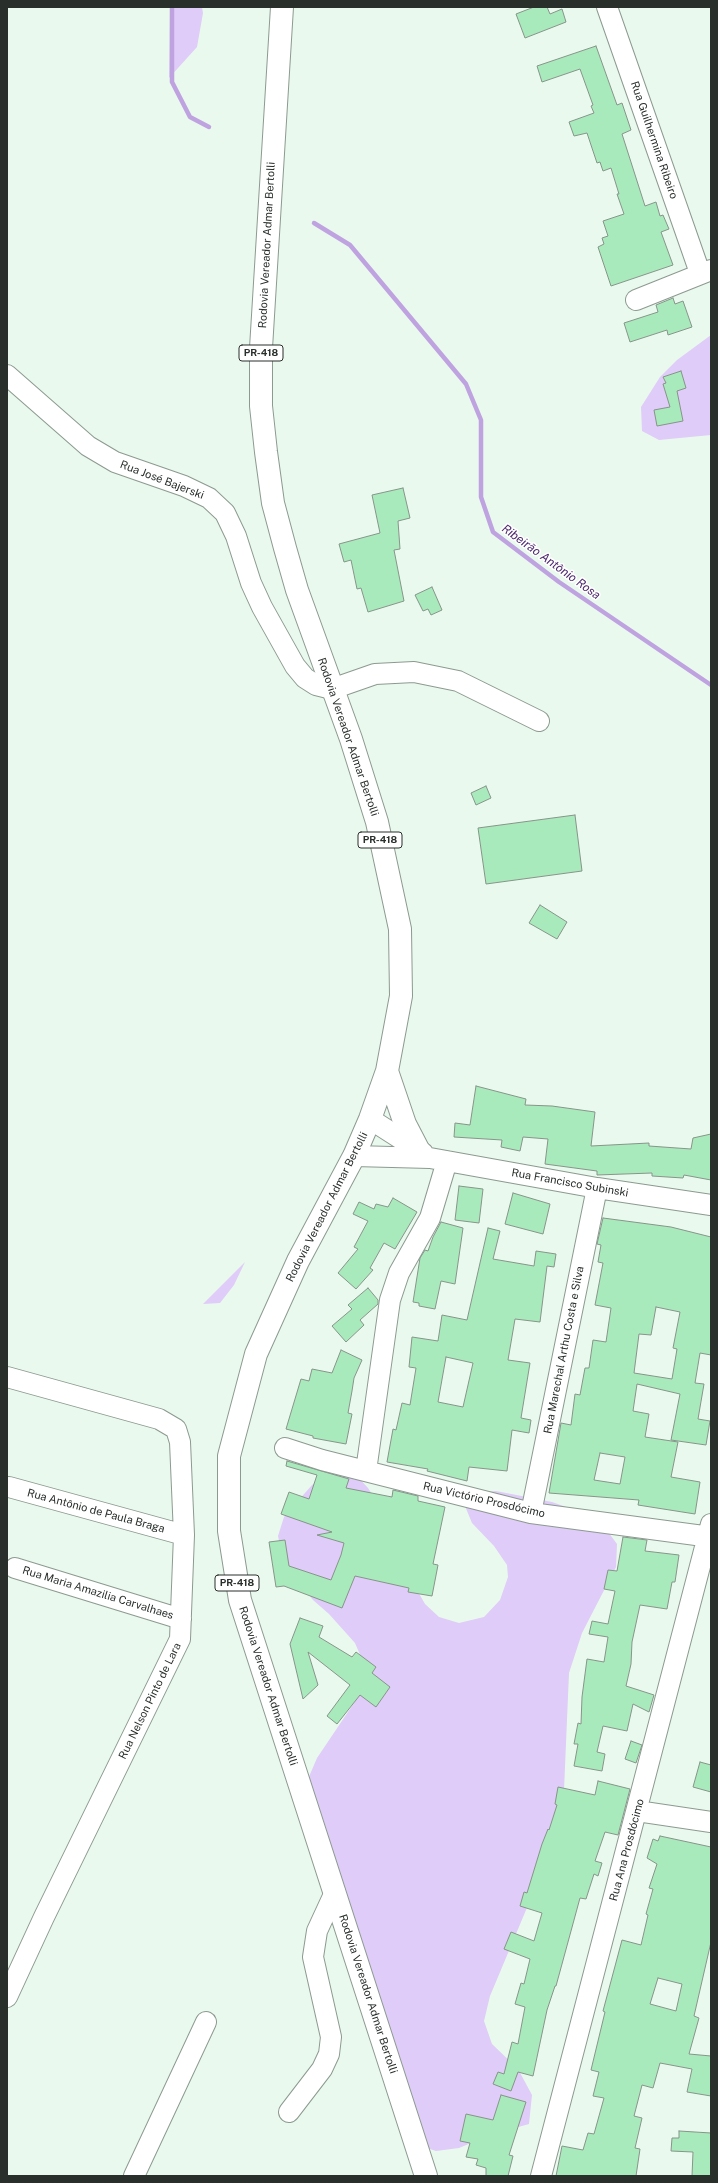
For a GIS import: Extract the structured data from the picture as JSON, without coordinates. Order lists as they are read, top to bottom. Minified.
{"streets":{"highway":["Rodovia Vereador Admar Bertolli","PR-418"],"street":["Rua Guilhermina Ribeiro","Rua José Bajerski","Rua Francisco Subinski","Rua Marechal Arthu Costa e Silva","Rua Victório Prosdócimo","Rua Antônio de Paula Braga","Rua Maria Amazilia Carvalhaes","Rua Nelson Pinto de Lara","Rua Ana Prosdócimo"]},"crossings":[["Rodovia Vereador Admar Bertolli","Rua José Bajerski"],["Rodovia Vereador Admar Bertolli","Rua Francisco Subinski"],["Rua Francisco Subinski","Rua Marechal Arthu Costa e Silva"],["Rua Marechal Arthu Costa e Silva","Rua Victório Prosdócimo"],["Rua Victório Prosdócimo","Rua Ana Prosdócimo"],["Rua Antônio de Paula Braga","Rua Nelson Pinto de Lara"],["Rua Maria Amazilia Carvalhaes","Rua Nelson Pinto de Lara"]],"water":["Ribeirão Antônio Rosa"]}
